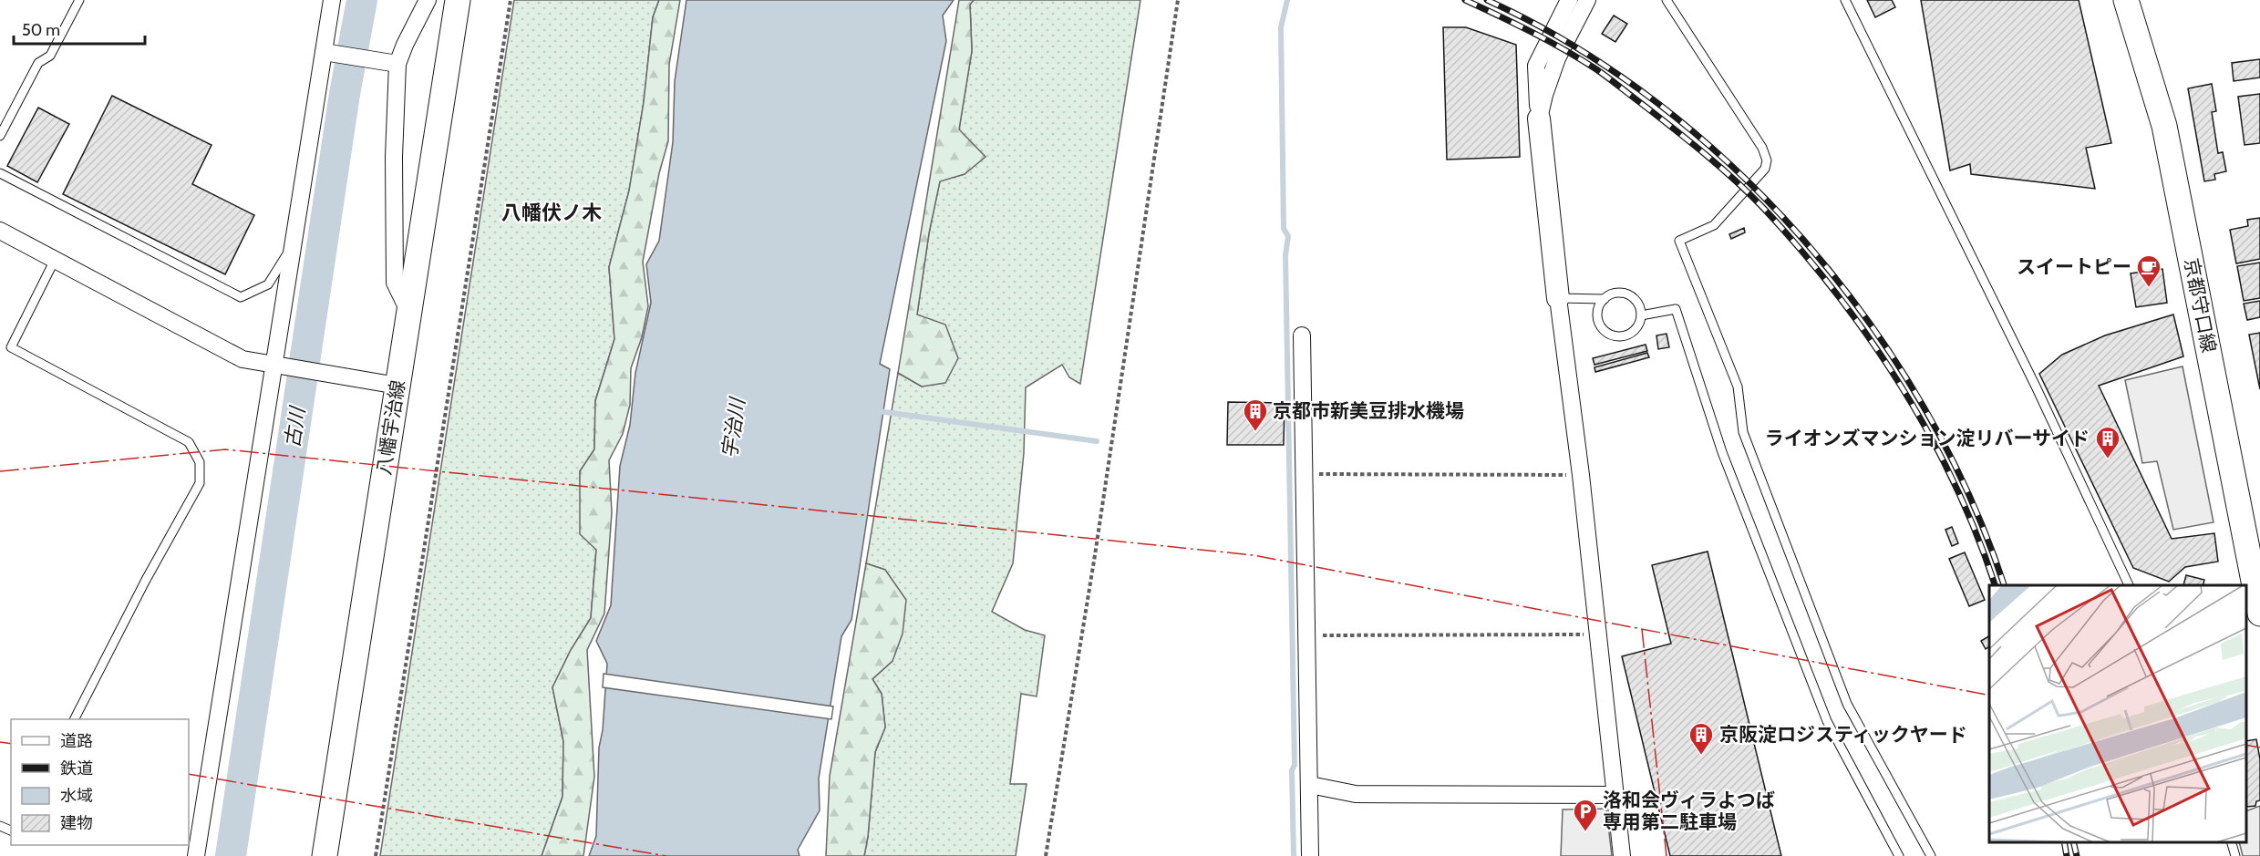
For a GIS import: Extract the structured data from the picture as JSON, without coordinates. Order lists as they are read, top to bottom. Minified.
{"streets":{"main road":["京都守口線","八幡宇治線"]},"districts":["八幡伏ノ木"],"water":["古川","宇治川"],"places":{"cafe":["スイートピー"],"building":["京都市新美豆排水機場","ライオンズマンション淀リバーサイド","京阪淀ロジスティックヤード"],"parking":["洛和会ヴィラよつば 専用第二駐車場"]},"legend":["道路","鉄道","水域","建物"],"scale_bar":"50 m"}
